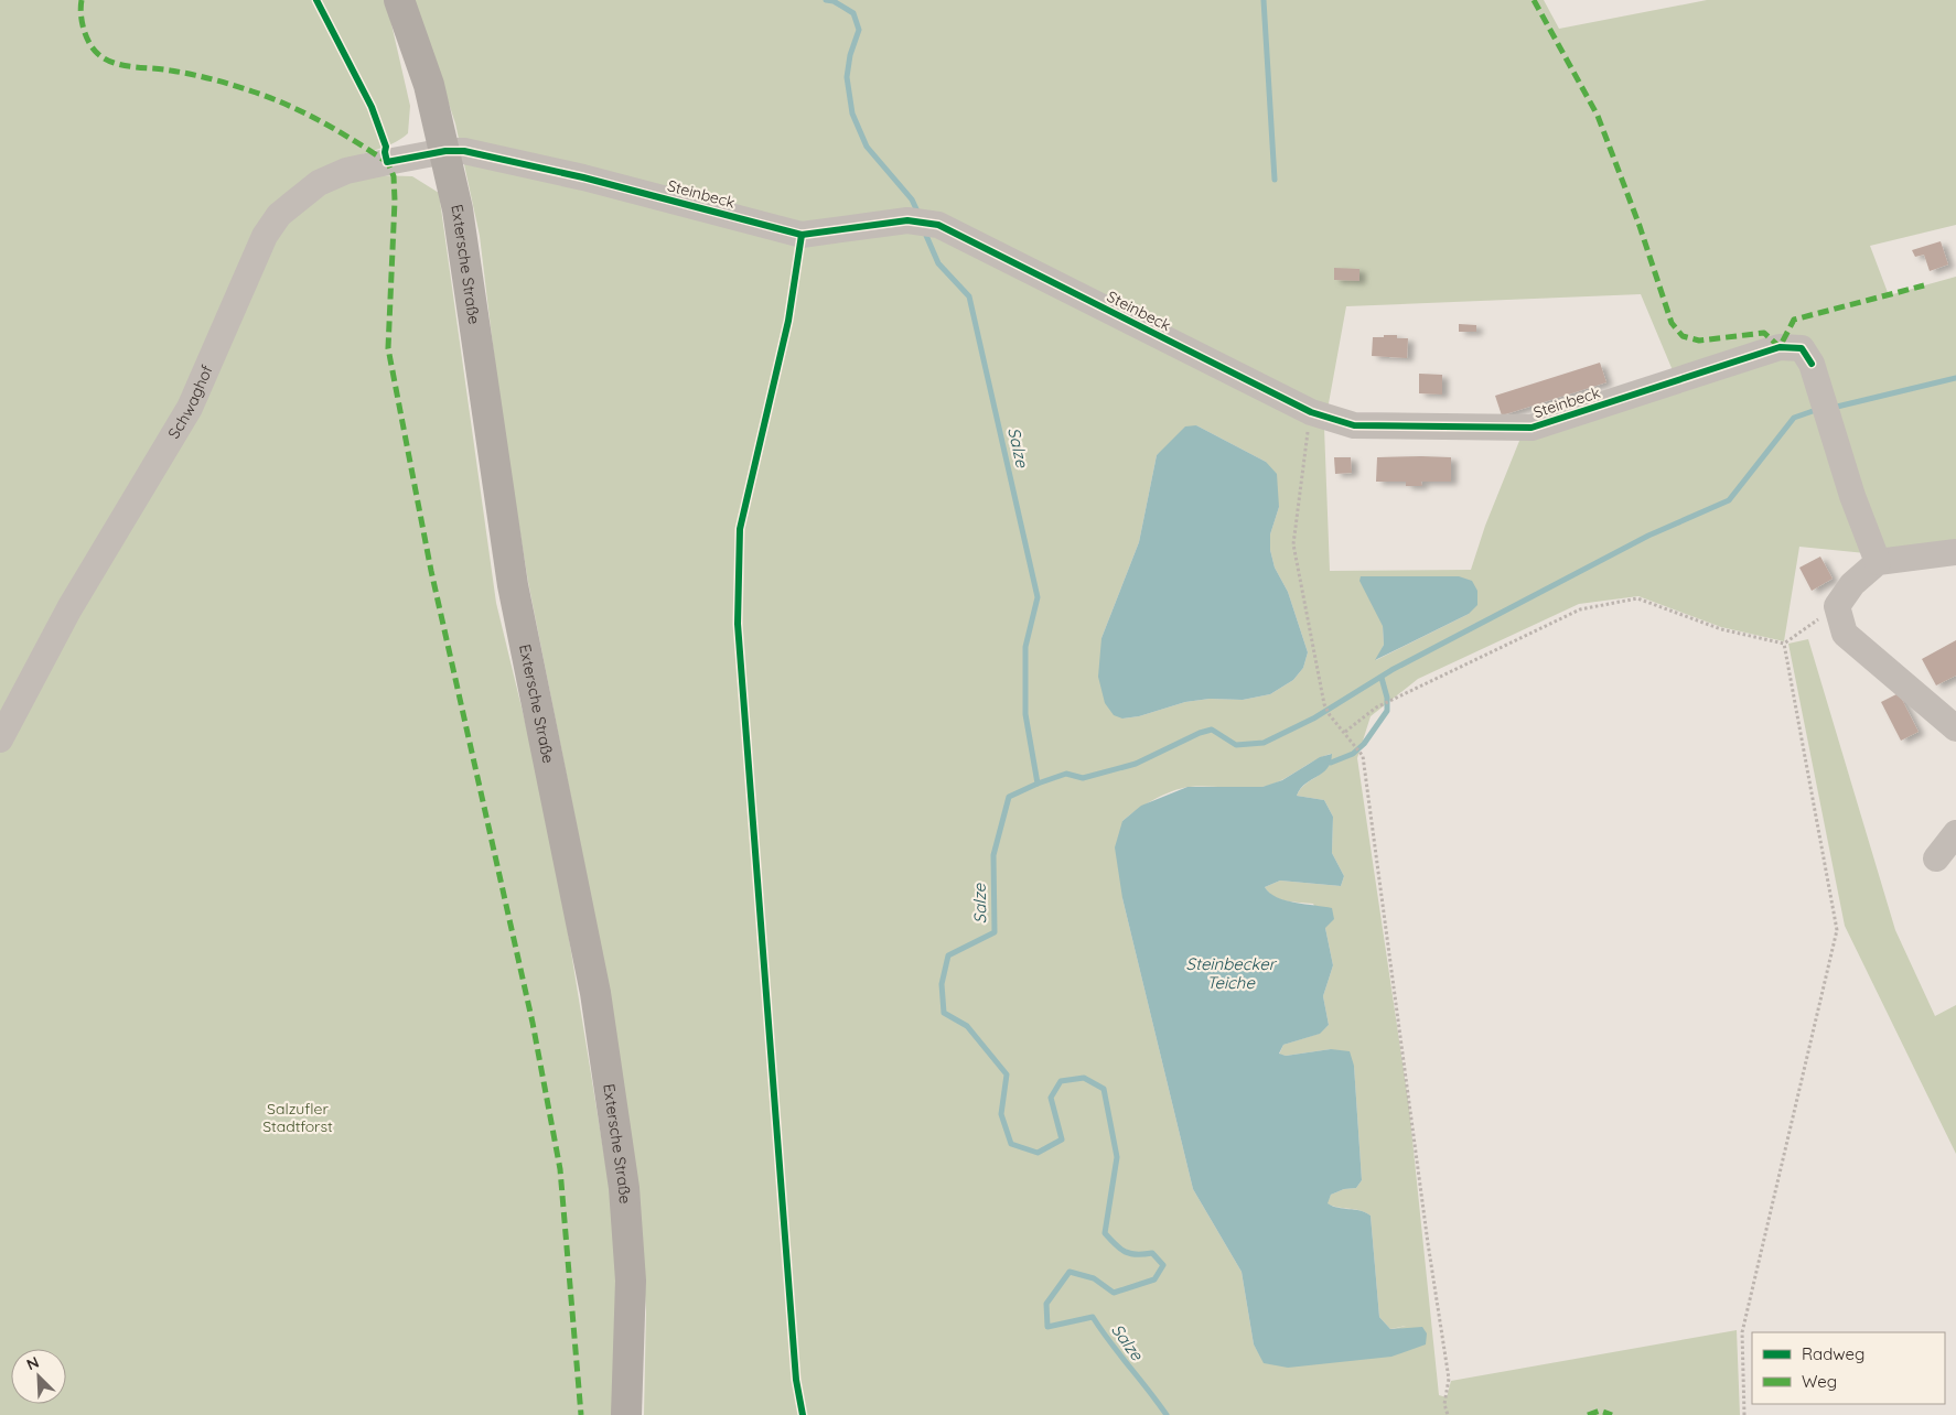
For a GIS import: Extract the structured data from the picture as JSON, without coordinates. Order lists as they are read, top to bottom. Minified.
{"streets":{"main road":["Extersche Straße"],"street":["Steinbeck","Schwaghof"]},"crossings":[["Steinbeck","Extersche Straße"],["Steinbeck","Schwaghof"],["Extersche Straße","Schwaghof"]],"water":["Salze","Steinbecker Teiche"],"parks":["Salzufler Stadtforst"],"legend":["Radweg","Weg"],"north":"top left"}
